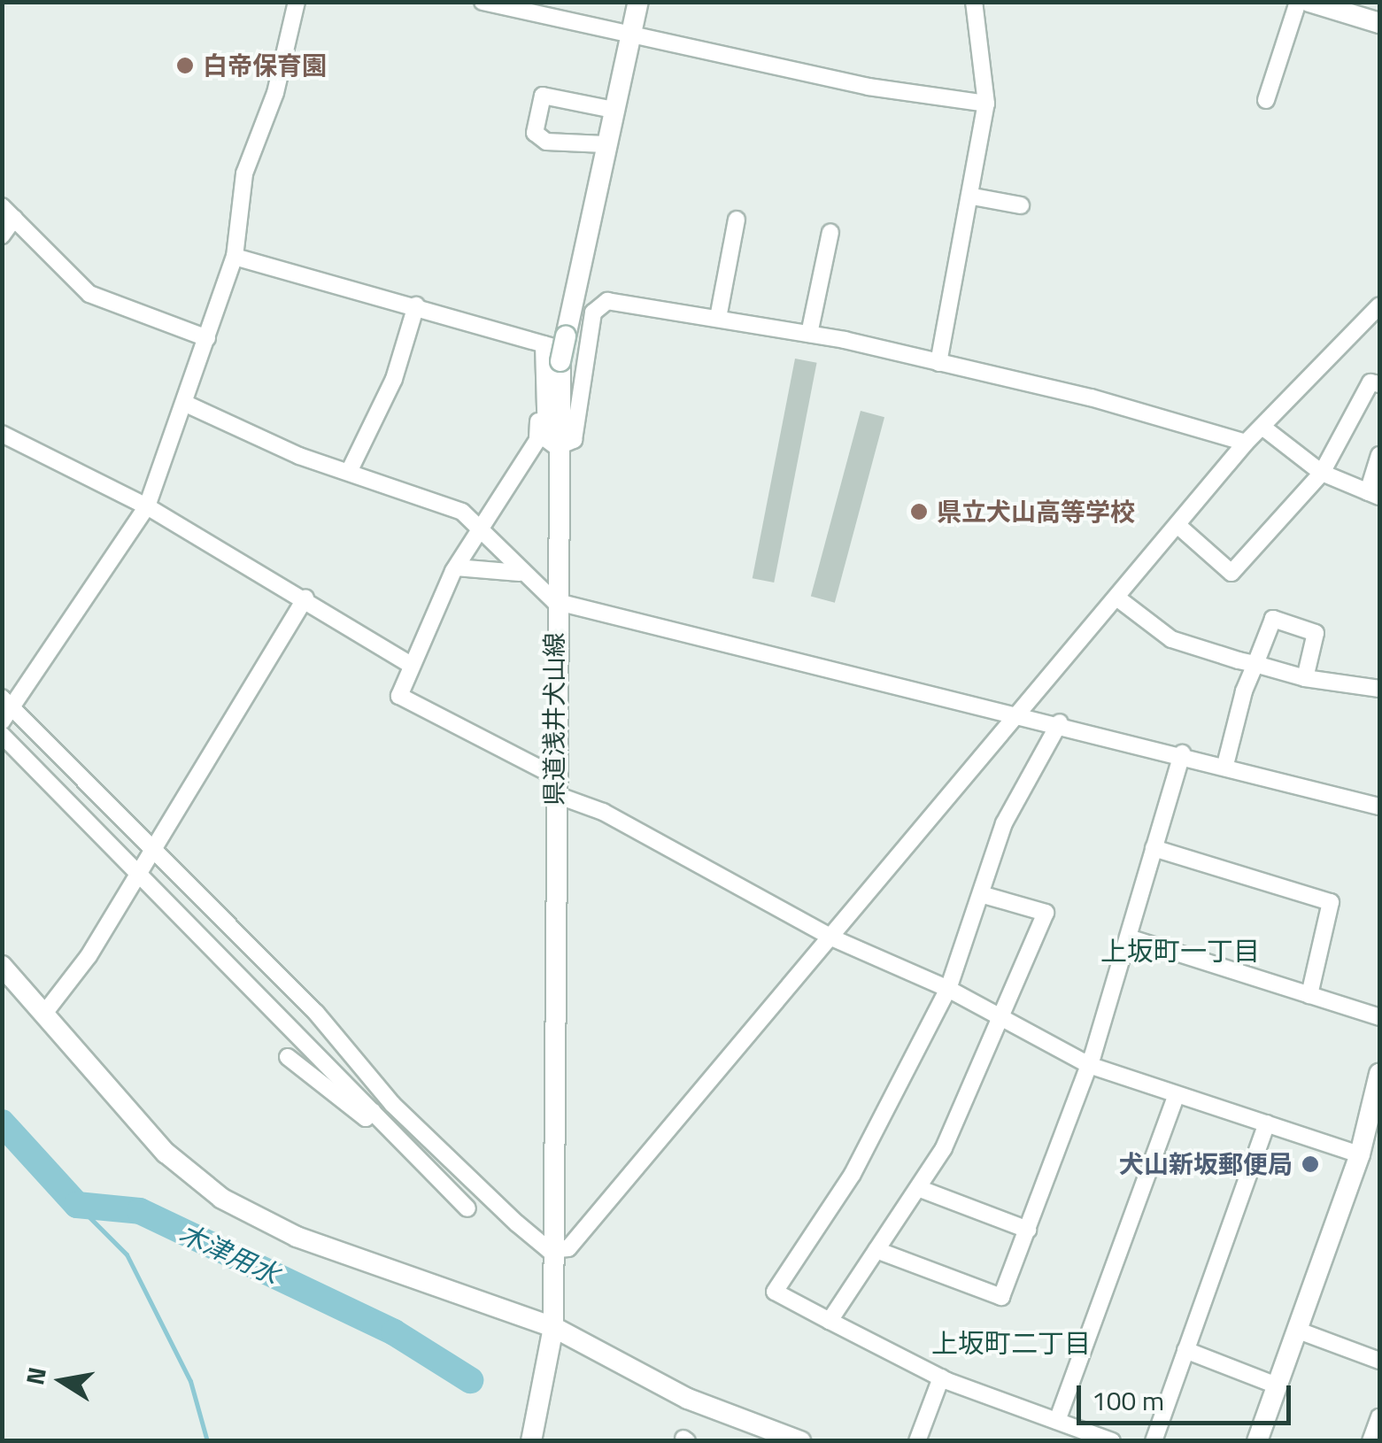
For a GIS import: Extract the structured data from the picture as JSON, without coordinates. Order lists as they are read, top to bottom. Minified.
{"streets":{"main road":["県道浅井犬山線"]},"districts":["上坂町一丁目","上坂町二丁目"],"water":["木津用水"],"places":["白帝保育園","県立犬山高等学校","犬山新坂郵便局"],"scale_bar":"100 m","north":"left"}
